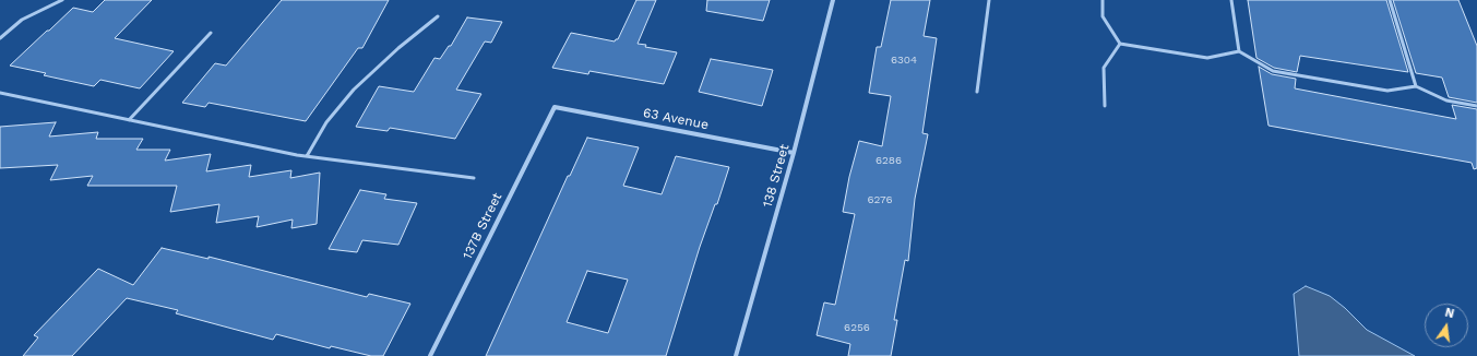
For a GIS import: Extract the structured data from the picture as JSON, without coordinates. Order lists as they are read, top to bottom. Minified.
{"streets":{"street":["63 Avenue","138 Street","137B Street"]},"crossings":[["63 Avenue","138 Street"],["63 Avenue","137B Street"]],"house_numbers":["6304","6286","6276","6256"],"north":"top"}
